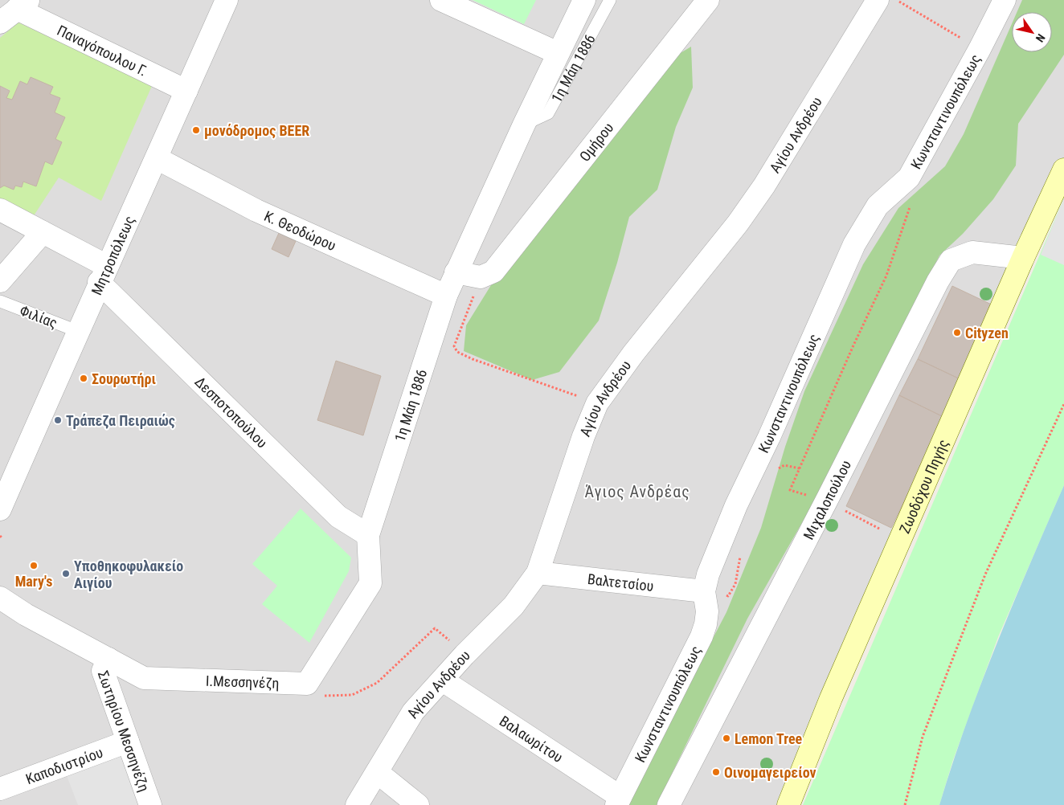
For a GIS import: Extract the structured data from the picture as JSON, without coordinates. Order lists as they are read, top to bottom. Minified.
{"streets":{"main road":["Ζωοδόχου Πηγής"],"street":["Παναγόπουλου Γ.","1η Μάη 1886","Κωνσταντινουπόλεως","Αγίου Ανδρέου","Ομήρου","Κ. Θεοδώρου","Μητροπόλεως","Δεσποτοπούλου","Μιχαλοπούλου","Βαλτετσίου","Ι.Μεσσηνέζη","Σωτηρίου Μεσσηνέζη","Βαλαωρίτου","Καποδιστρίου"],"lane":["Φιλίας"]},"crossings":[["Παναγόπουλου Γ.","Μητροπόλεως"],["1η Μάη 1886","Κ. Θεοδώρου"],["1η Μάη 1886","Δεσποτοπούλου"],["1η Μάη 1886","Ι.Μεσσηνέζη"],["Κωνσταντινουπόλεως","Βαλτετσίου"],["Κωνσταντινουπόλεως","Βαλαωρίτου"],["Αγίου Ανδρέου","Βαλτετσίου"],["Αγίου Ανδρέου","Βαλαωρίτου"],["Κ. Θεοδώρου","Μητροπόλεως"],["Μητροπόλεως","Φιλίας"],["Μητροπόλεως","Δεσποτοπούλου"],["Ζωοδόχου Πηγής","Μιχαλοπούλου"],["Ι.Μεσσηνέζη","Σωτηρίου Μεσσηνέζη"],["Σωτηρίου Μεσσηνέζη","Καποδιστρίου"]],"districts":["Άγιος Ανδρέας"],"places":["μονόδρομος BEER","Cityzen","Σουρωτήρι","Τράπεζα Πειραιώς","Mary's","Υποθηκοφυλακείο Αιγίου","Lemon Tree","Οινομαγειρείον"],"north":"bottom right"}
